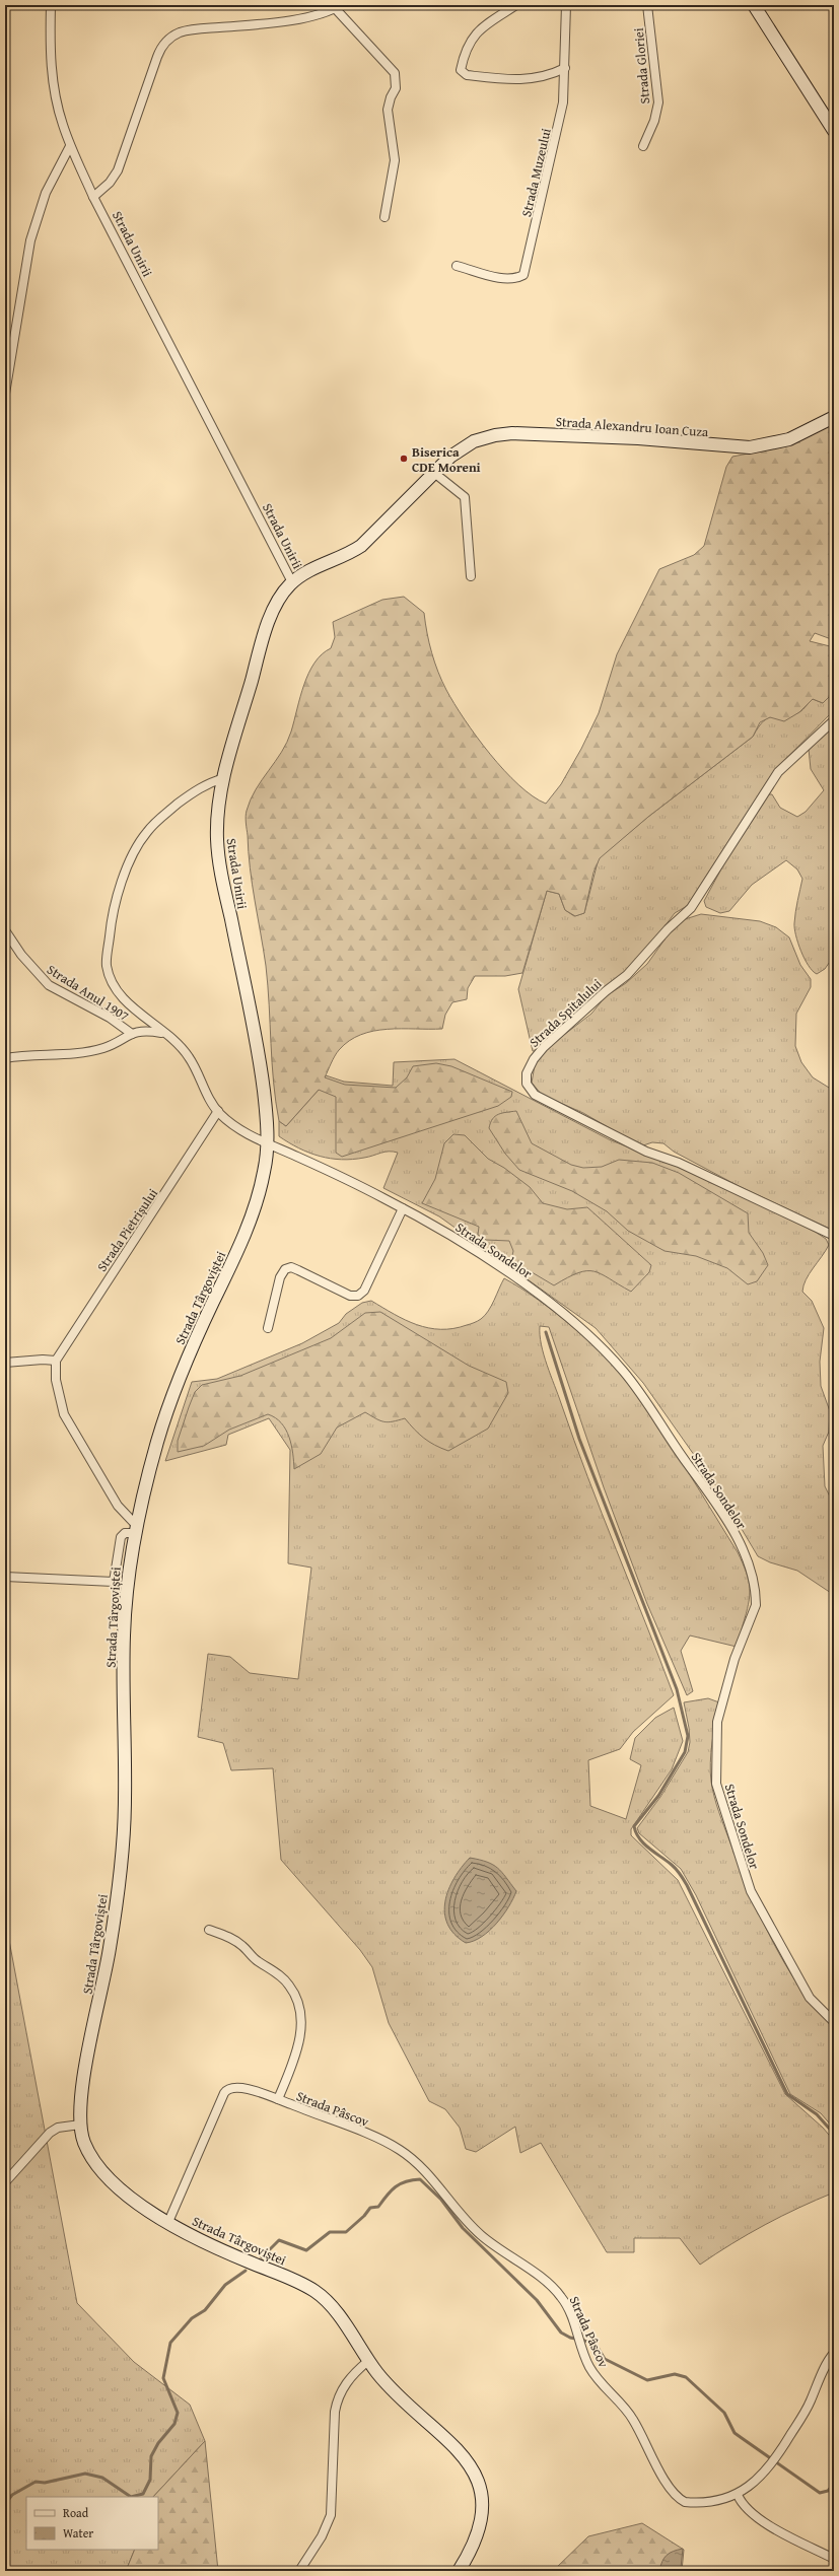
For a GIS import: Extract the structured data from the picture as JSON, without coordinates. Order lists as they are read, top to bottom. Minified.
{"streets":{"main road":["Strada Unirii","Strada Alexandru Ioan Cuza","Strada Târgoviștei"],"street":["Strada Gloriei","Strada Muzeului","Strada Anul 1907","Strada Spitalului","Strada Pietrișului","Strada Sondelor","Strada Pâscov"]},"crossings":[["Strada Unirii","Strada Alexandru Ioan Cuza"],["Strada Unirii","Strada Sondelor"],["Strada Unirii","Strada Târgoviștei"],["Strada Sondelor","Strada Târgoviștei"],["Strada Târgoviștei","Strada Pâscov"]],"places":["Biserica CDE Moreni"],"legend":["Road","Water"]}
